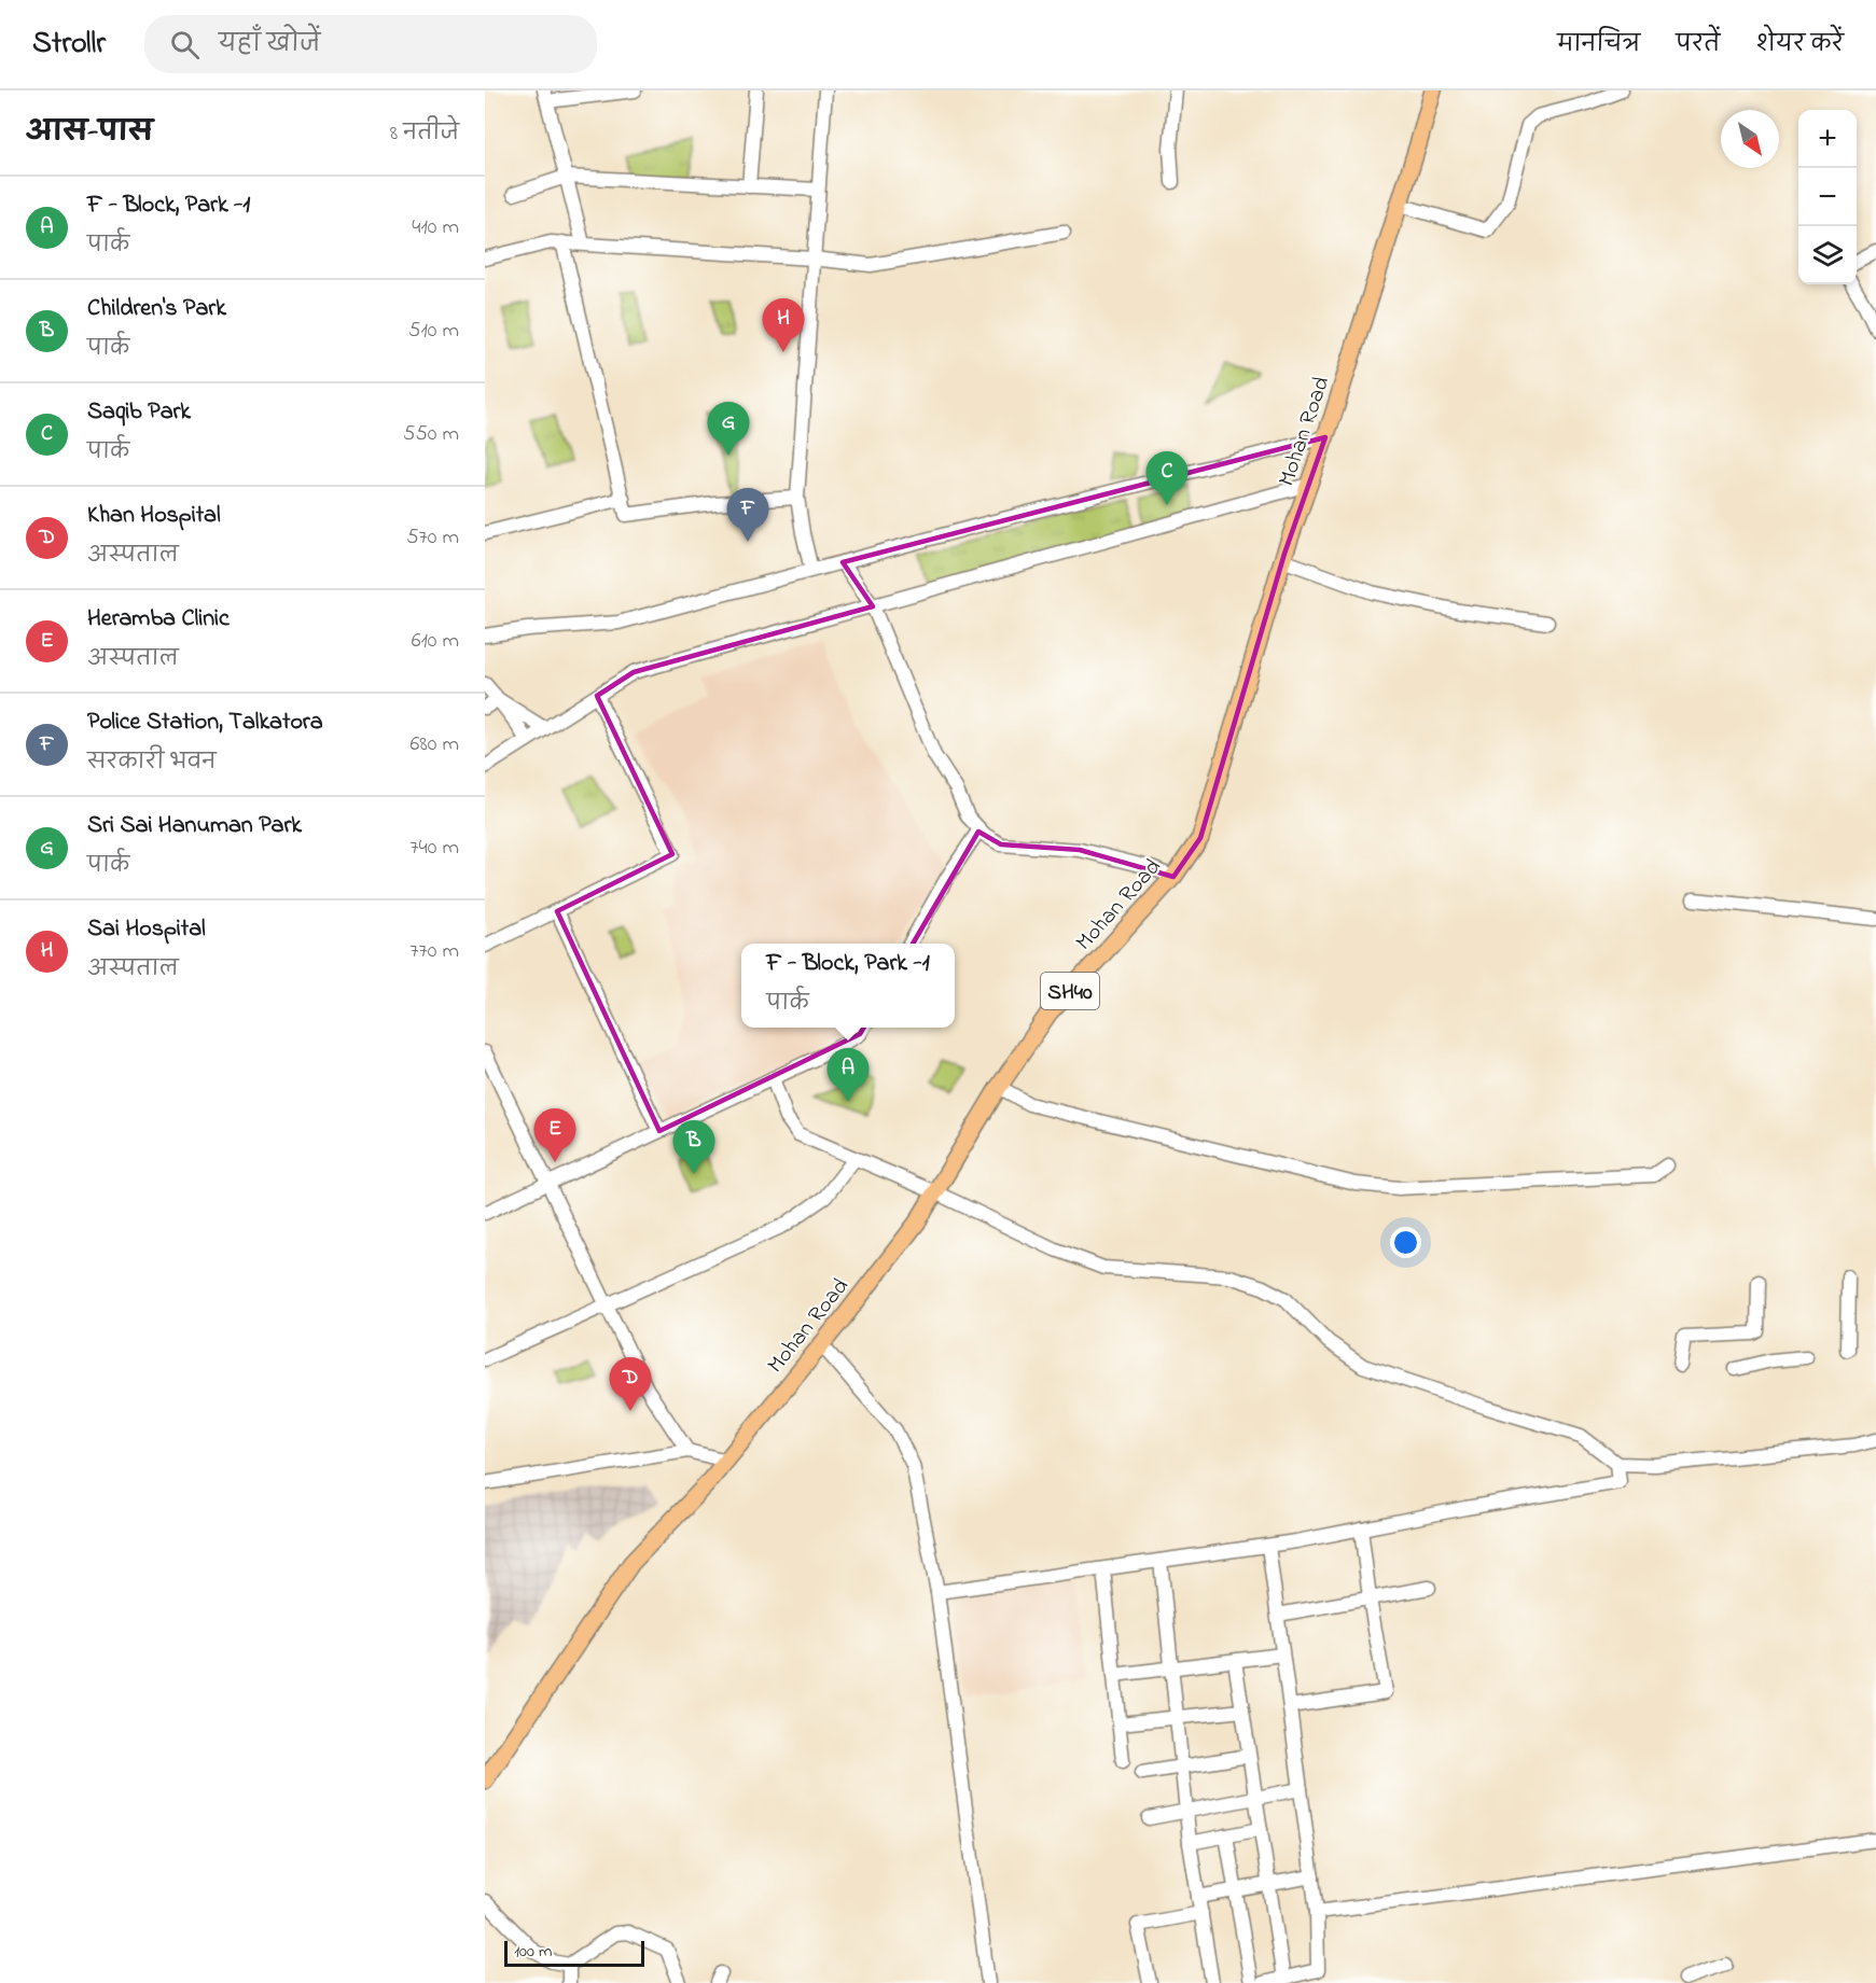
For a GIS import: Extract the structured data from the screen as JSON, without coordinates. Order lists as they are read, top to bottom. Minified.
{"streets":{"main road":["Mohan Road","SH40"]},"scale_bar":"100 m","north":"bottom right","page":{"header":"Strollr","search":"यहाँ खोजें","nav":["मानचित्र","परतें","शेयर करें"],"heading":["आस-पास","8 नतीजे"],"map_buttons":["+","−"],"list":[{"mark":"A","name":"F - Block, Park -1","note":"पार्क","value":"410 m"},{"mark":"B","name":"Children's Park","note":"पार्क","value":"510 m"},{"mark":"C","name":"Saqib Park","note":"पार्क","value":"550 m"},{"mark":"D","name":"Khan Hospital","note":"अस्पताल","value":"570 m"},{"mark":"E","name":"Heramba Clinic","note":"अस्पताल","value":"610 m"},{"mark":"F","name":"Police Station, Talkatora","note":"सरकारी भवन","value":"680 m"},{"mark":"G","name":"Sri Sai Hanuman Park","note":"पार्क","value":"740 m"},{"mark":"H","name":"Sai Hospital","note":"अस्पताल","value":"770 m"}],"pins":["H","G","C","F","A","E","B","D"],"popup":["F - Block, Park -1","पार्क"],"scale":"100 m"}}
